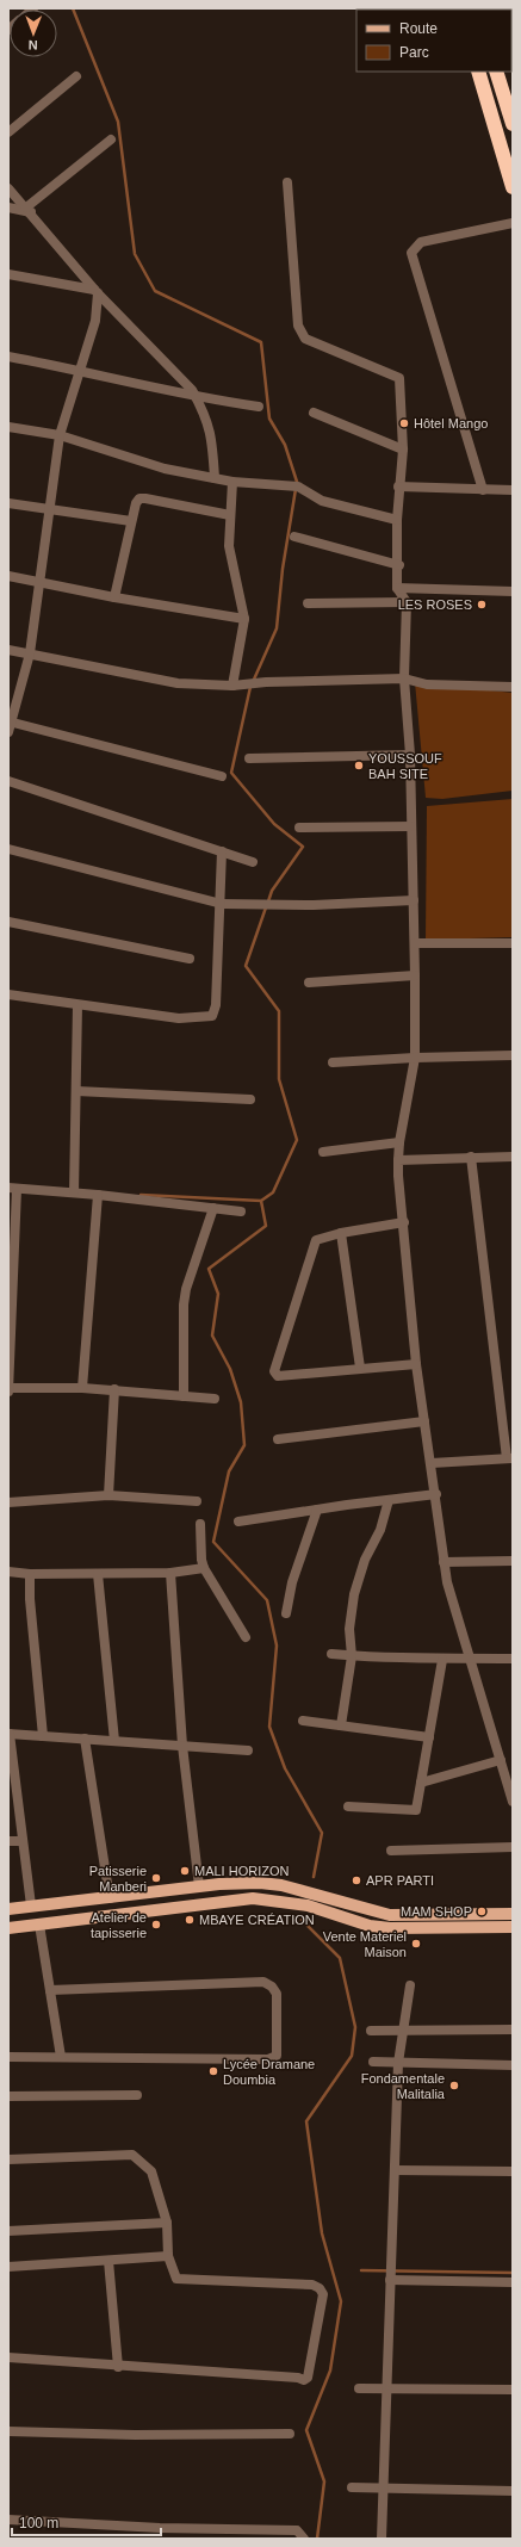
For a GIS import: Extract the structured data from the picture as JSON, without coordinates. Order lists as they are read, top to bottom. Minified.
{"places":["Hôtel Mango","LES ROSES","YOUSSOUF BAH SITE","MALI HORIZON","Patisserie Manberi","APR PARTI","MAM SHOP","MBAYE CRÉATION","Atelier de tapisserie","Vente Materiel Maison","Lycée Dramane Doumbia","Fondamentale Malitalia"],"legend":["Route","Parc"],"scale_bar":"100 m","north":"bottom"}
